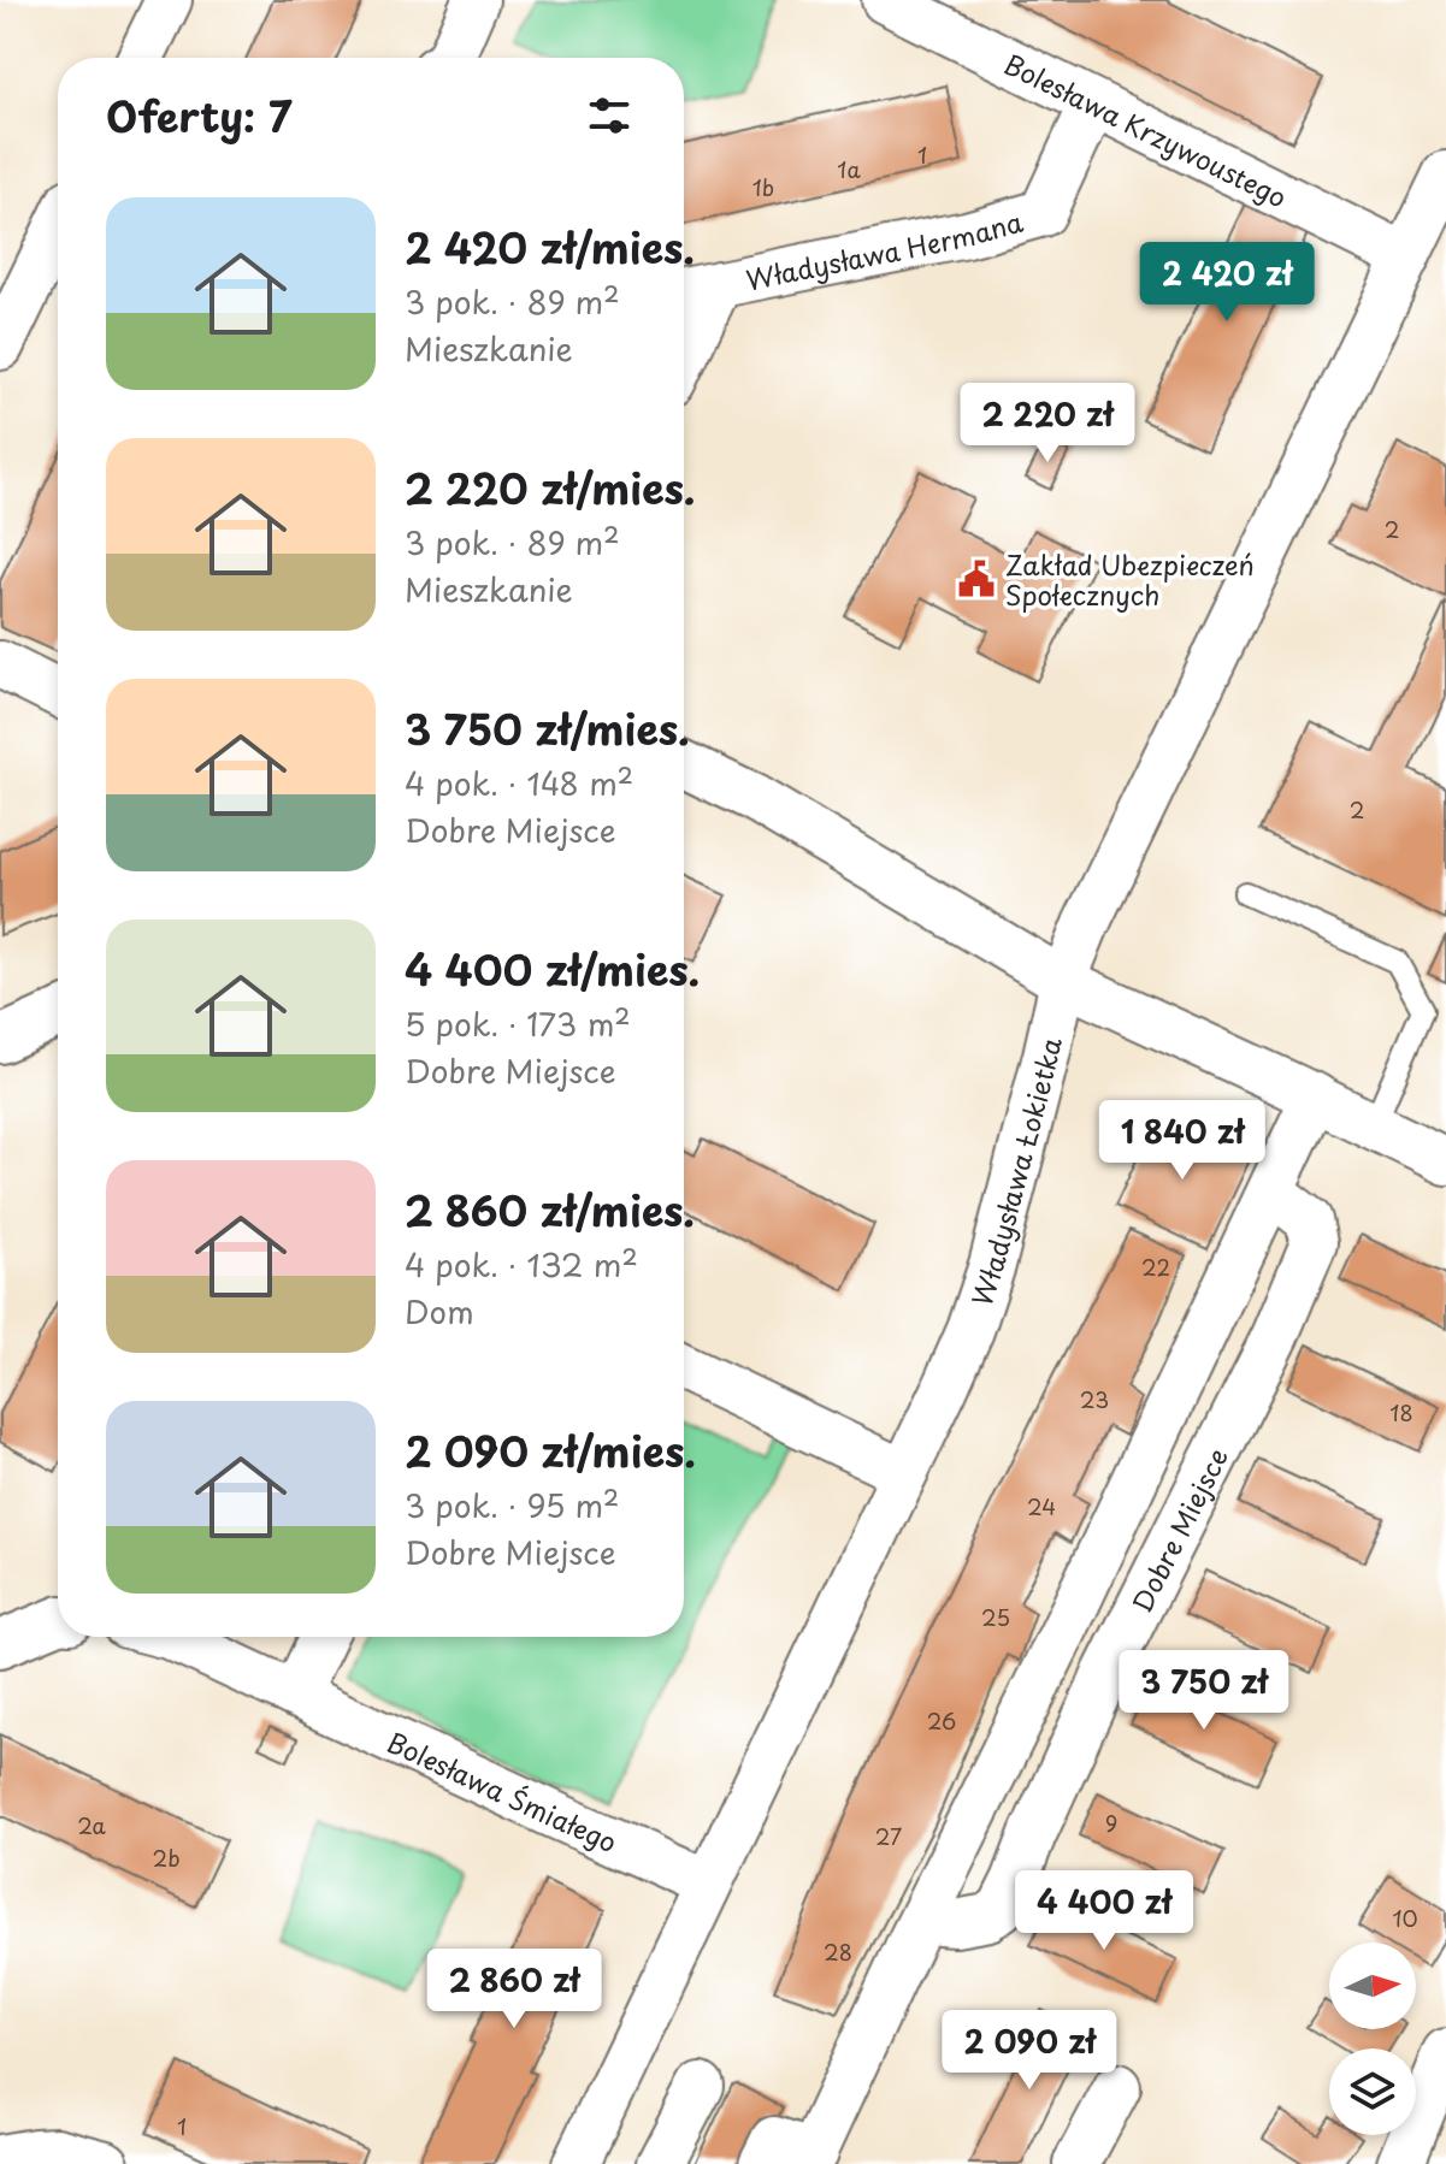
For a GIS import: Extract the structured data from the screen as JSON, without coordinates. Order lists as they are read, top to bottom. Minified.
{"streets":{"street":["Bolesława Krzywoustego","Władysława Hermana","Władysława Łokietka","Dobre Miejsce","Bolesława Śmiałego"]},"crossings":[["Bolesława Krzywoustego","Władysława Hermana"],["Bolesława Krzywoustego","Władysława Łokietka"],["Władysława Łokietka","Bolesława Śmiałego"]],"places":{"public building":["Zakład Ubezpieczeń Społecznych"]},"house_numbers":["1","1a","1b","2","2","22","23","18","24","25","26","9","2a","27","2b","10","28","1"],"north":"right","page":{"heading":"Oferty: 7","list":[{"name":"2 420 zł/mies.","note":"3 pok. · 89 m² · Mieszkanie"},{"name":"2 220 zł/mies.","note":"3 pok. · 89 m² · Mieszkanie"},{"name":"3 750 zł/mies.","note":"4 pok. · 148 m² · Dobre Miejsce"},{"name":"4 400 zł/mies.","note":"5 pok. · 173 m² · Dobre Miejsce"},{"name":"2 860 zł/mies.","note":"4 pok. · 132 m² · Dom"},{"name":"2 090 zł/mies.","note":"3 pok. · 95 m² · Dobre Miejsce"}],"price":["2 420 zł","2 220 zł","1 840 zł","3 750 zł","4 400 zł","2 860 zł","2 090 zł"]}}
